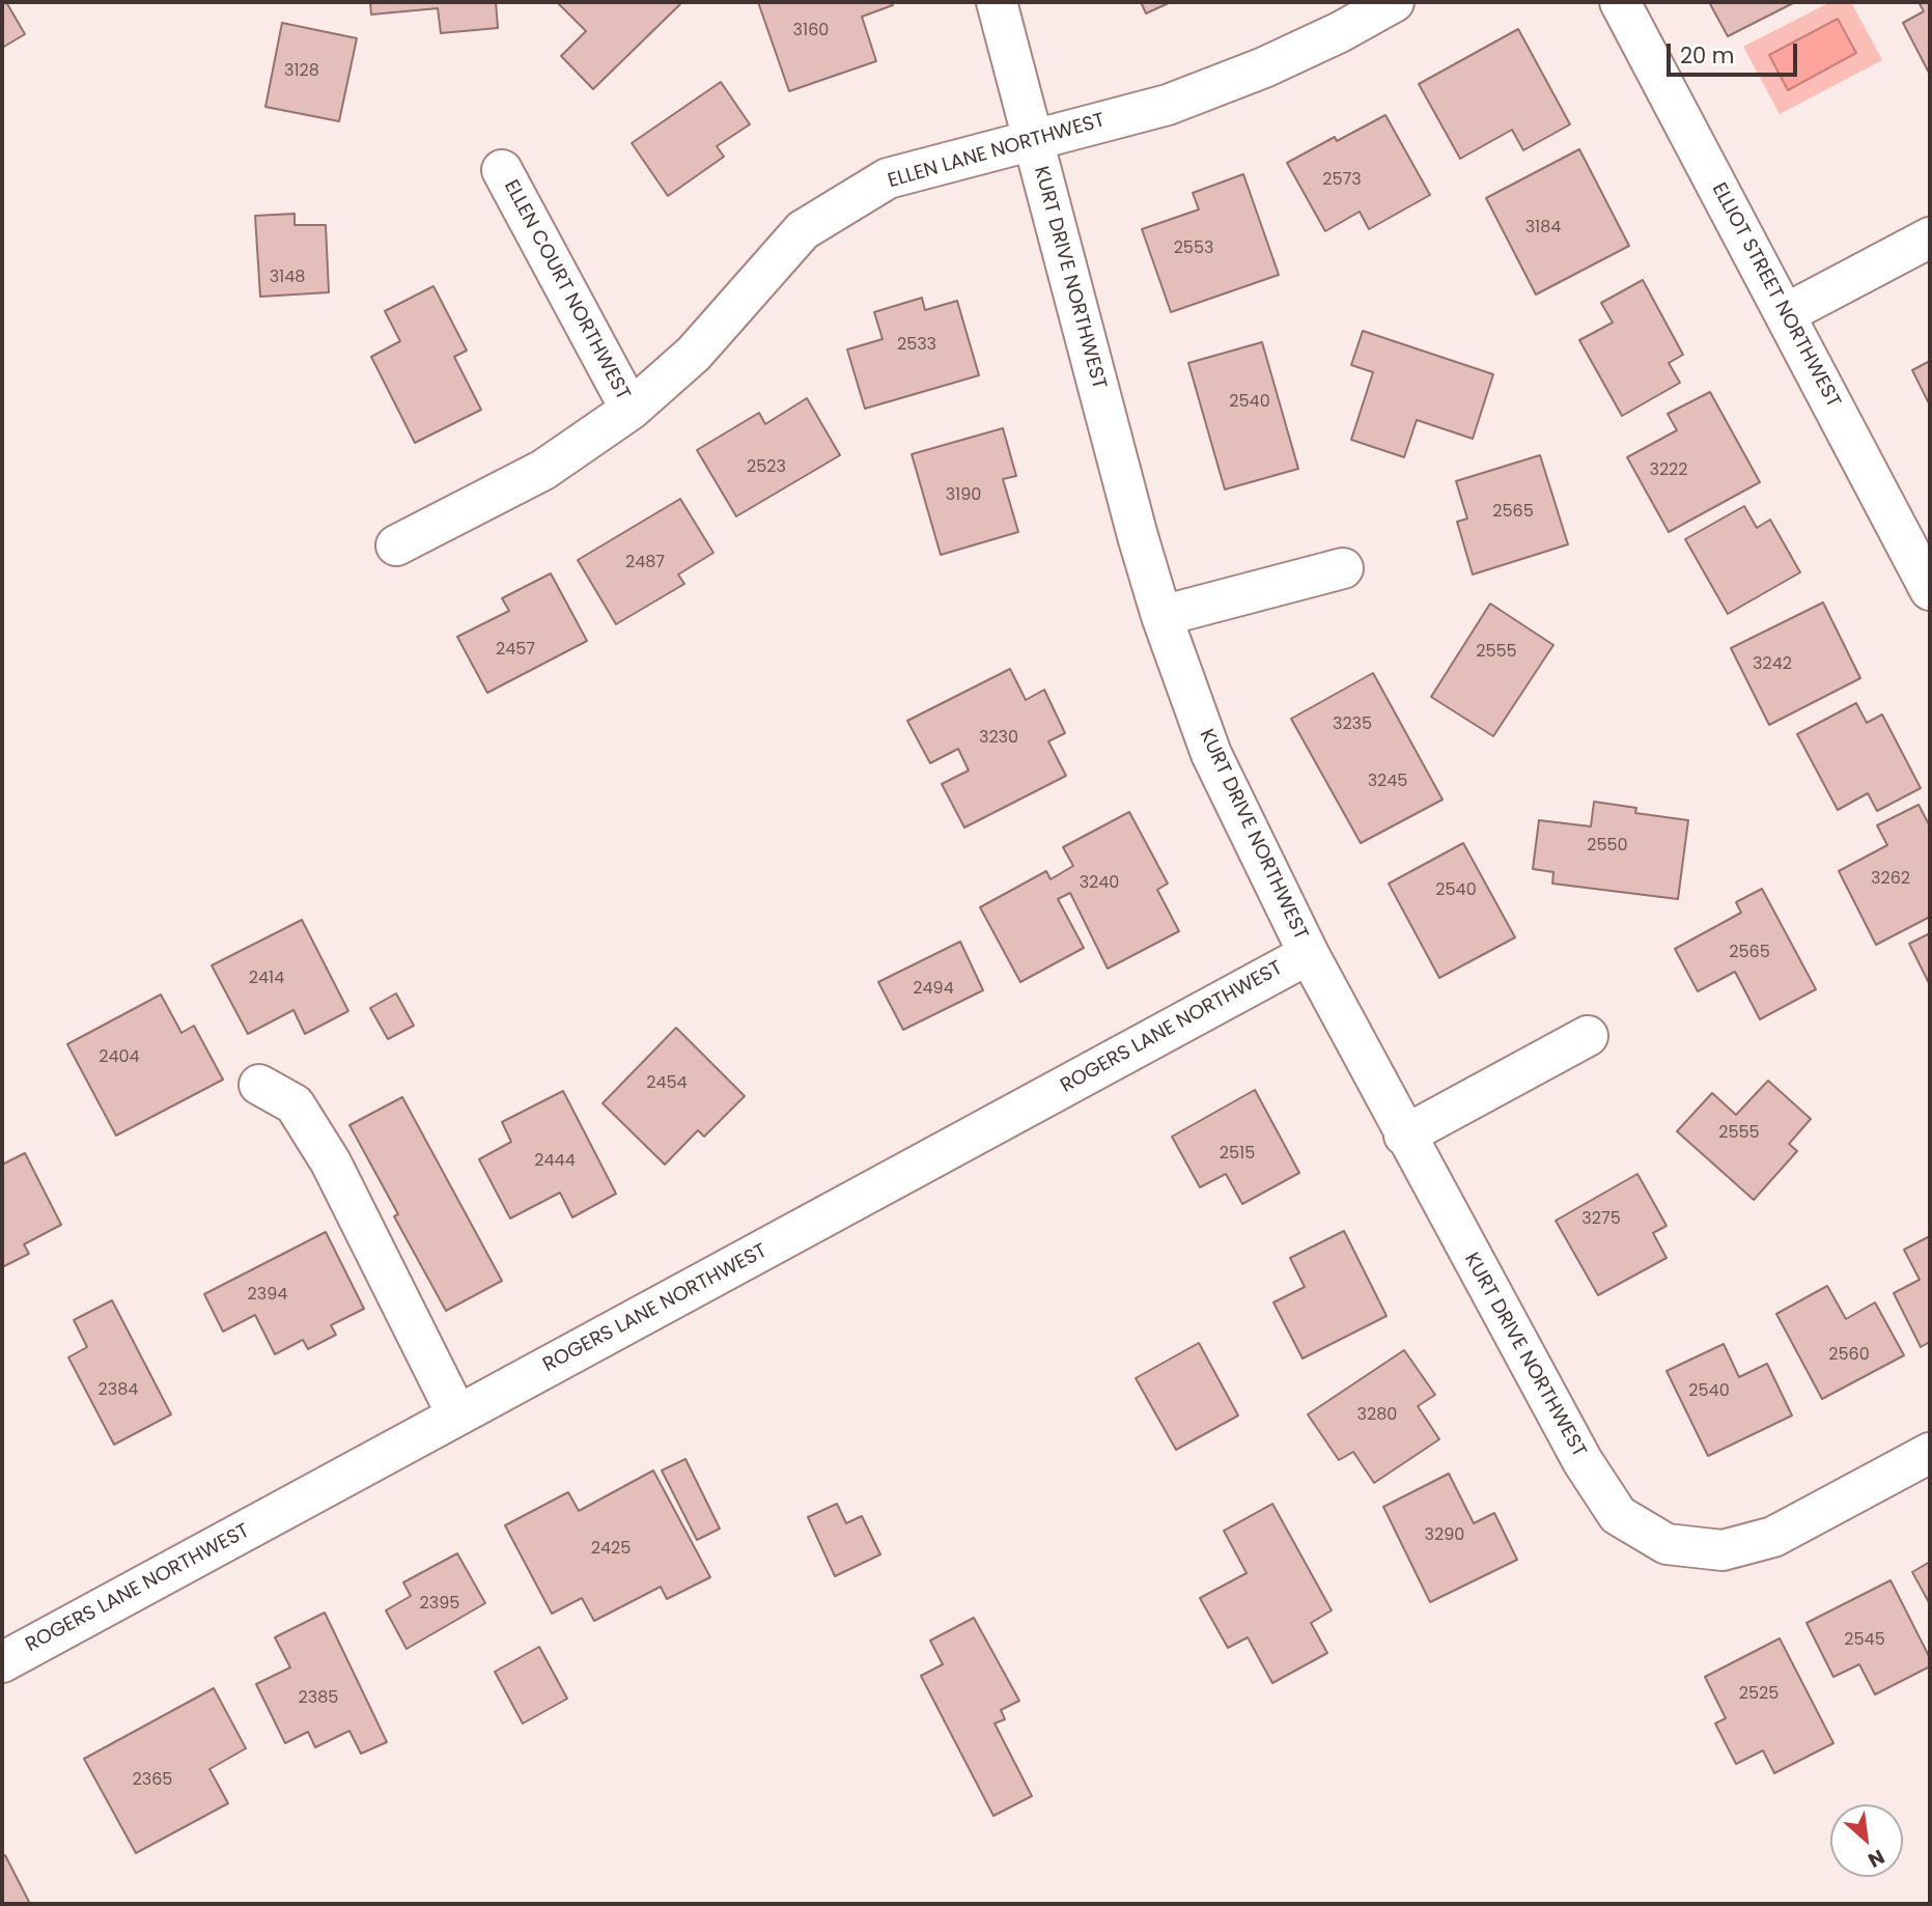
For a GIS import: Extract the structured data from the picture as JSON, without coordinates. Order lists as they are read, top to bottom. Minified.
{"streets":{"street":["ELLEN LANE NORTHWEST","KURT DRIVE NORTHWEST","ELLEN COURT NORTHWEST","ELLIOT STREET NORTHWEST","ROGERS LANE NORTHWEST"]},"crossings":[["ELLEN LANE NORTHWEST","KURT DRIVE NORTHWEST"],["ELLEN LANE NORTHWEST","ELLEN COURT NORTHWEST"],["KURT DRIVE NORTHWEST","ROGERS LANE NORTHWEST"]],"house_numbers":["3160","3128","2573","3184","2553","3148","2533","2540","2523","3222","3190","2565","2487","2457","2555","3242","3235","3230","3245","2550","3262","3240","2540","2565","2414","2494","2404","2454","2555","2515","2444","3275","2394","2560","2384","2540","3280","3290","2425","2395","2545","2525","2385","2365"],"scale_bar":"20 m","north":"bottom right"}
